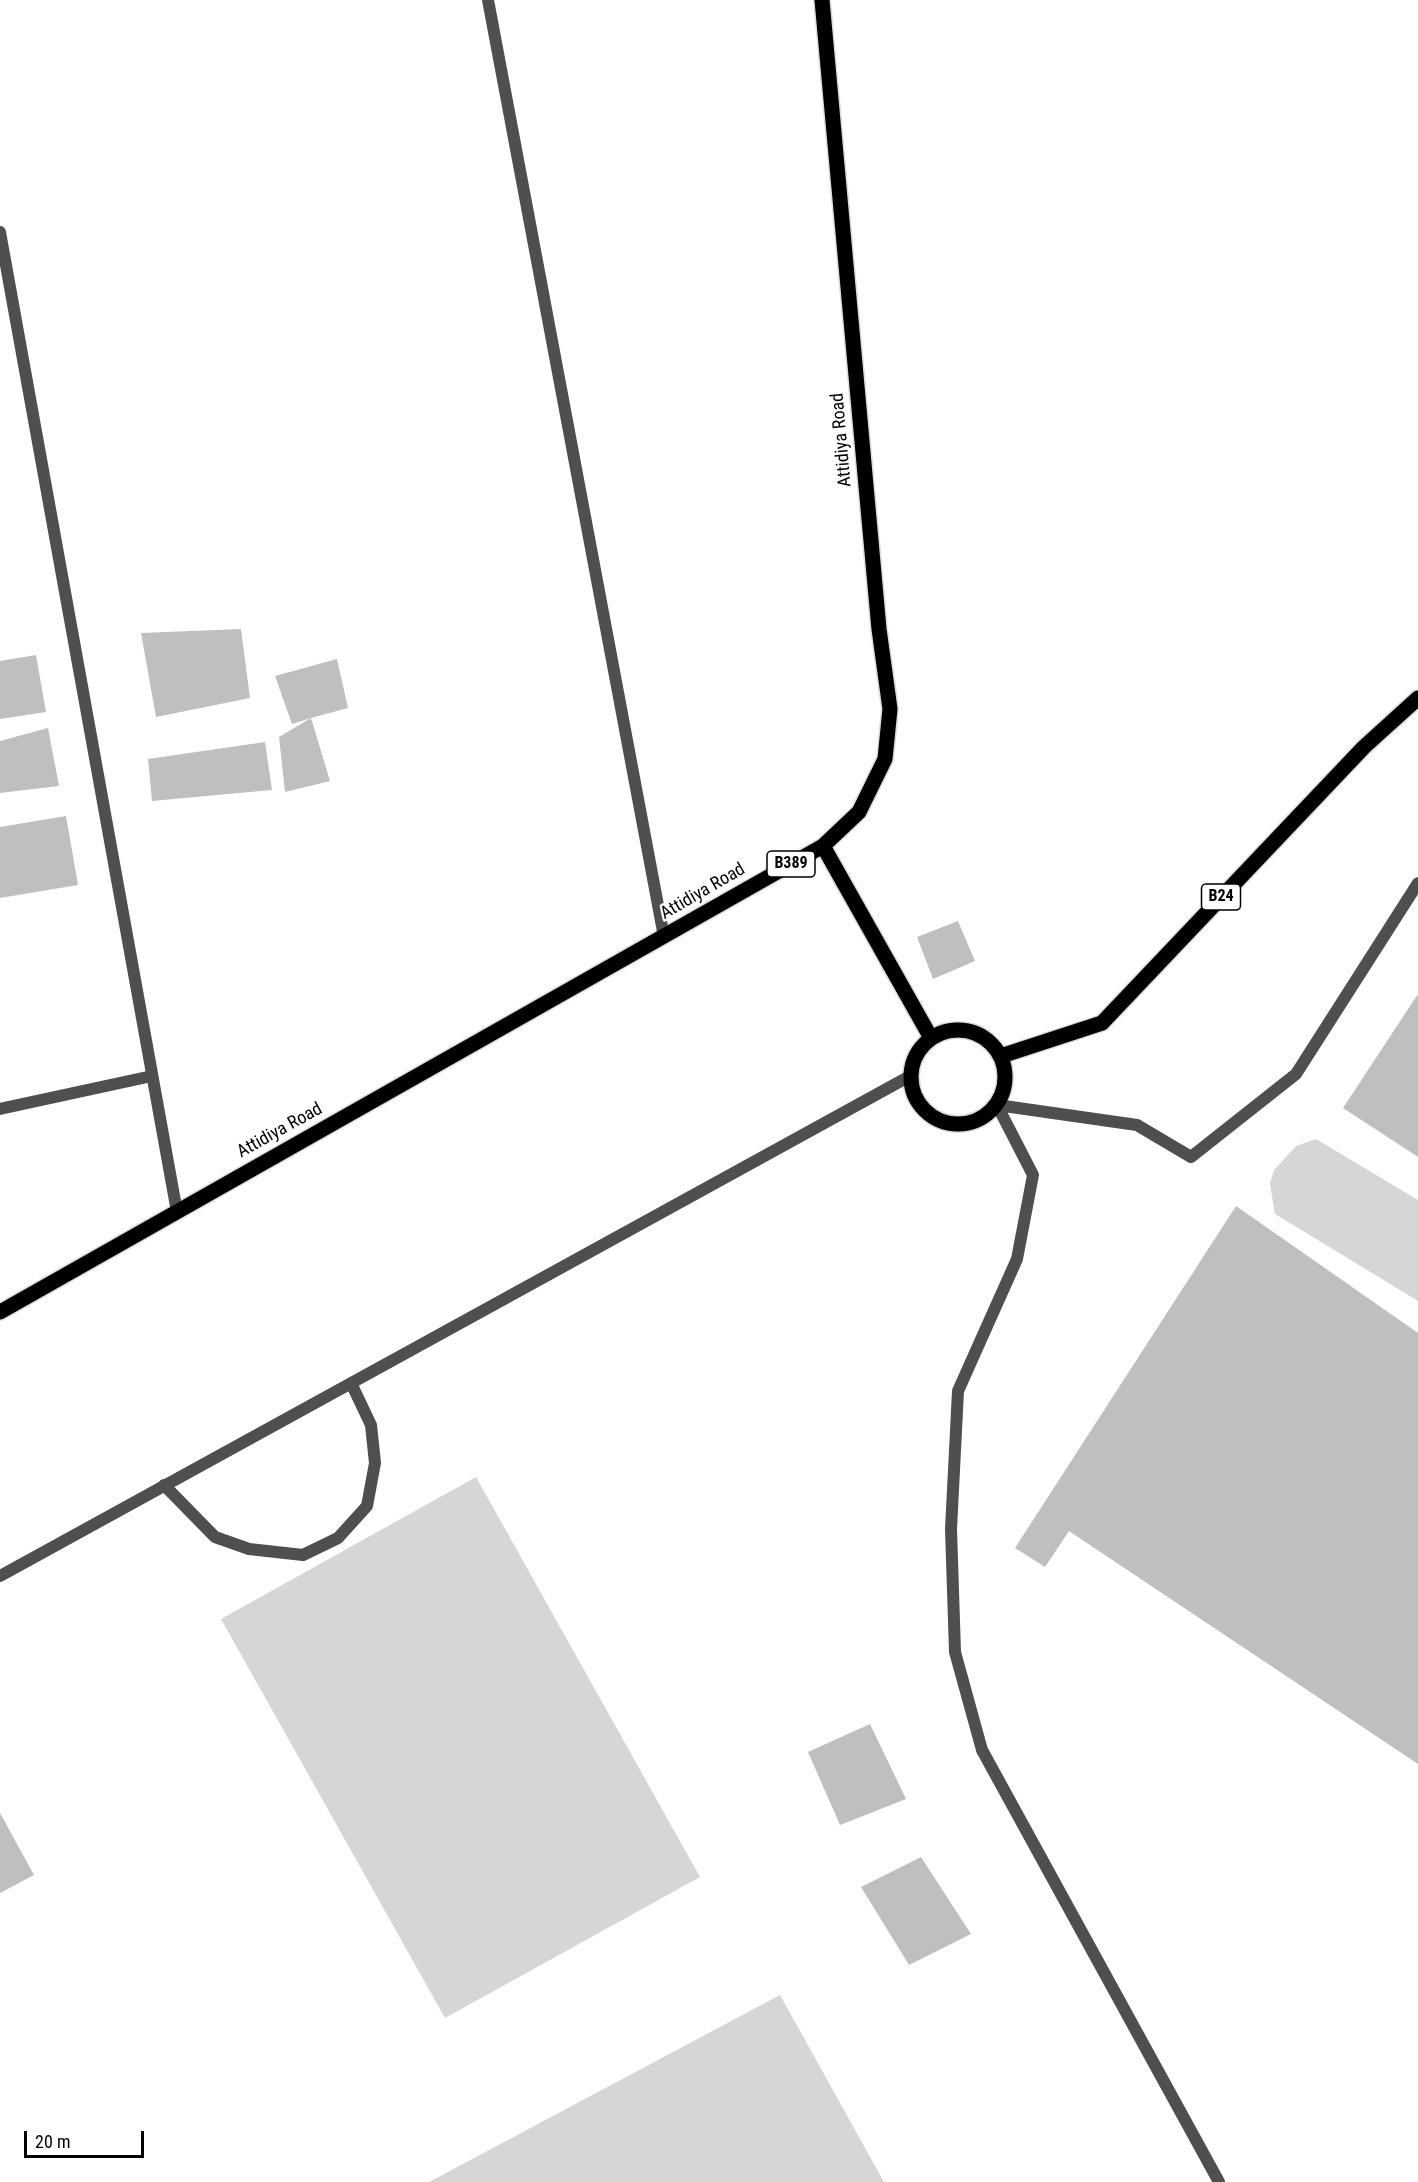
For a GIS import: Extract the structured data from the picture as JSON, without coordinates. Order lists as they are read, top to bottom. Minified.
{"streets":{"main road":["Attidiya Road","B389","B24"]},"scale_bar":"20 m"}
